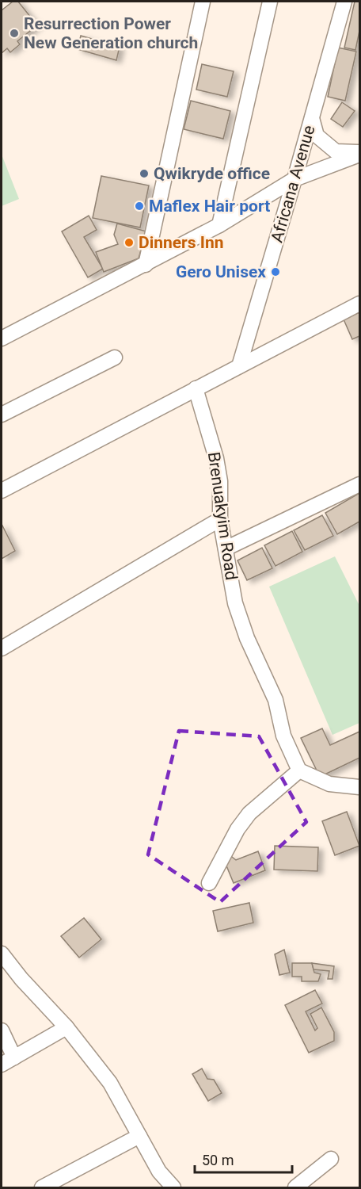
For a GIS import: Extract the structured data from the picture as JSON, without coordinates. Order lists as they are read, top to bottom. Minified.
{"streets":{"street":["Africana Avenue","Brenuakyim Road"]},"places":["Resurrection Power New Generation church","Qwikryde office","Maflex Hair port","Dinners Inn","Gero Unisex"],"scale_bar":"50 m"}
